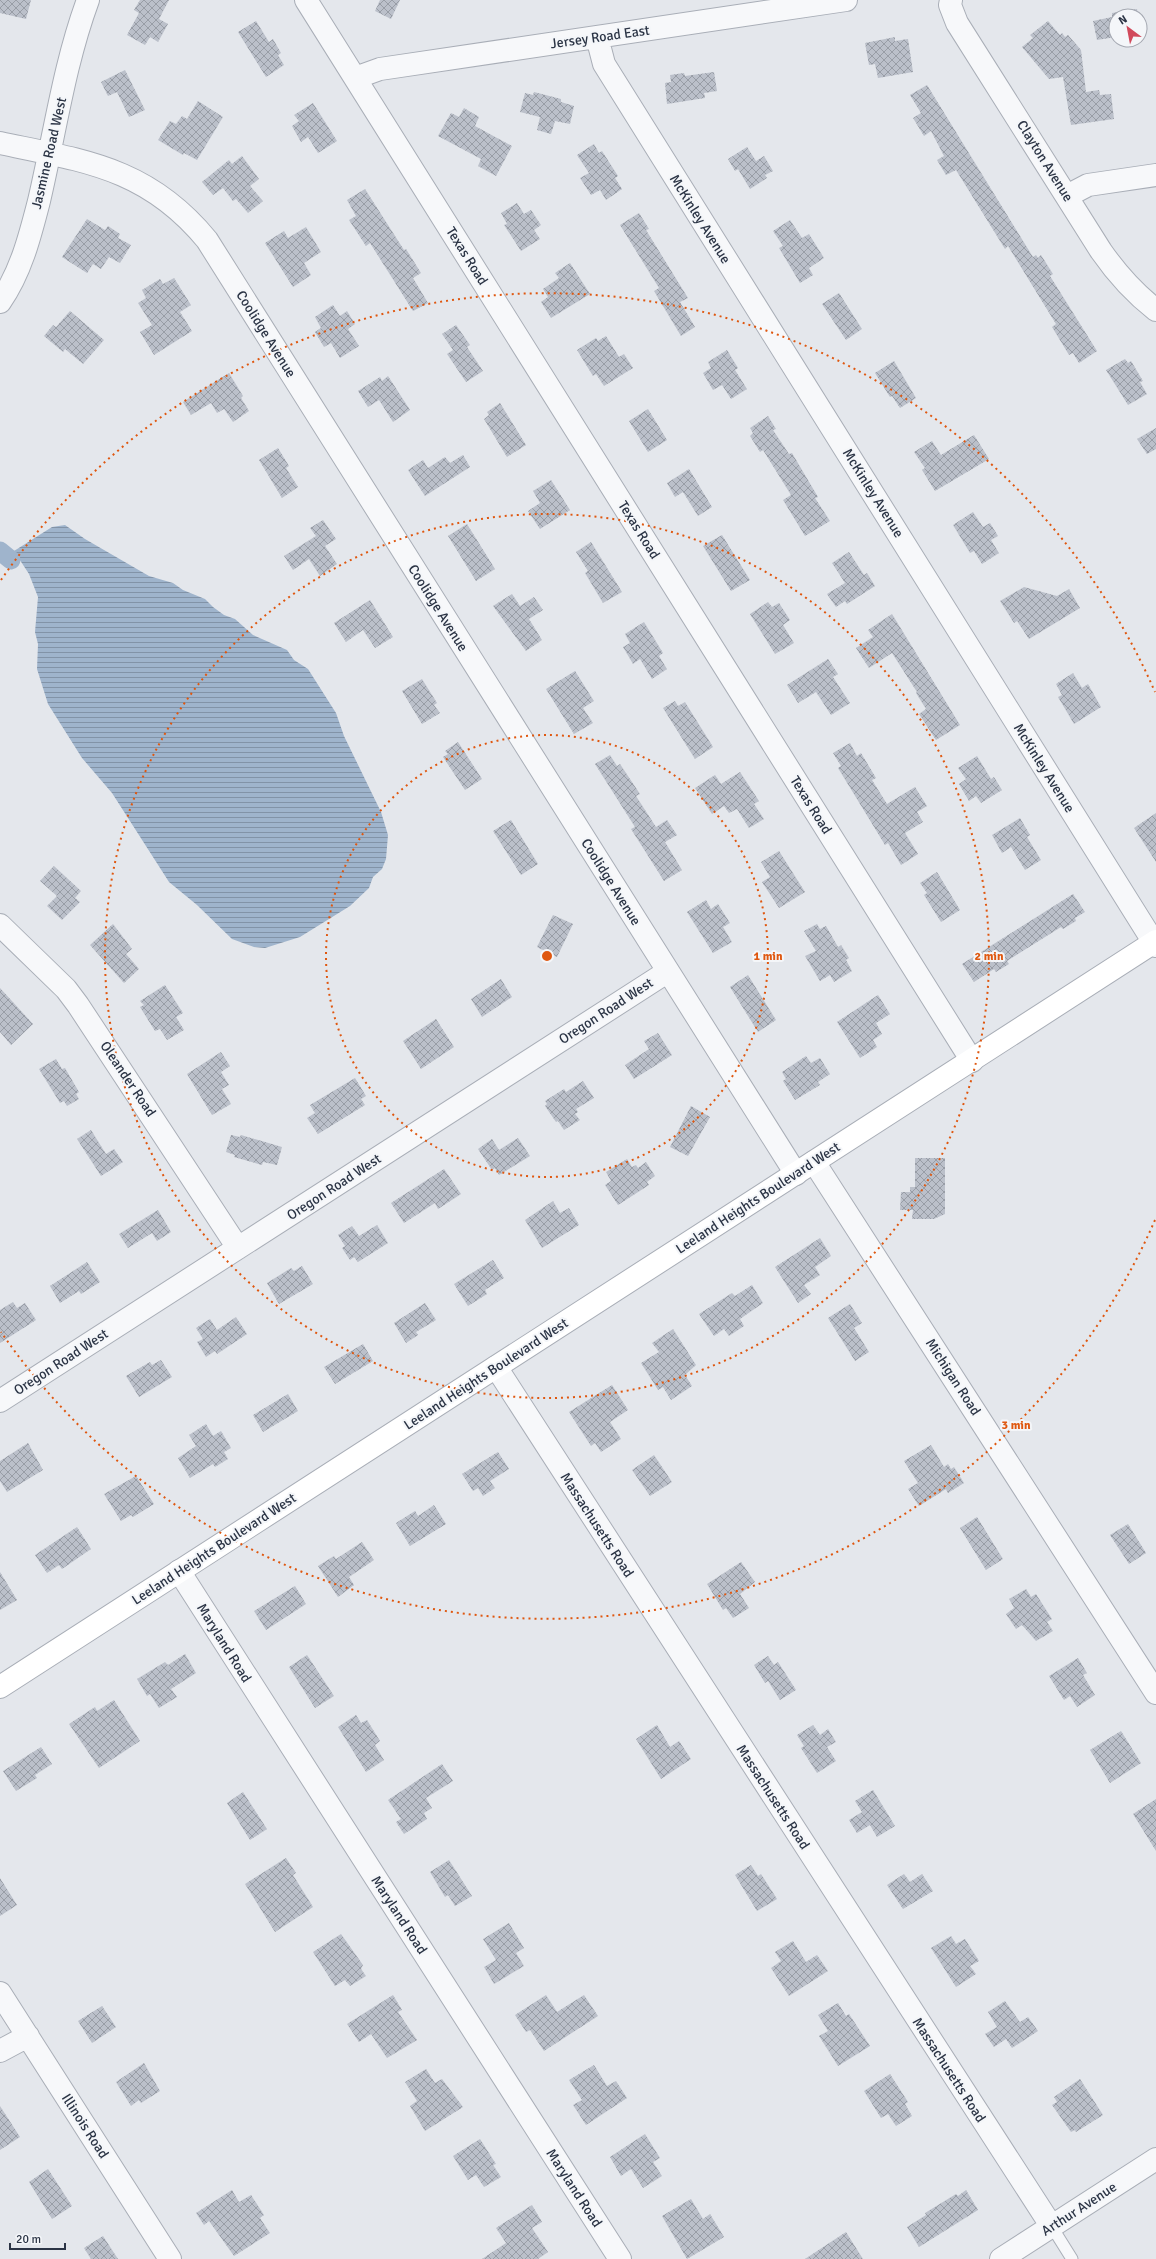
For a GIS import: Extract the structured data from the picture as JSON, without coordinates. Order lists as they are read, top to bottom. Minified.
{"streets":{"main road":["Leeland Heights Boulevard West"],"street":["Jersey Road East","Jasmine Road West","Clayton Avenue","McKinley Avenue","Texas Road","Coolidge Avenue","Oregon Road West","Oleander Road","Michigan Road","Massachusetts Road","Maryland Road","Illinois Road","Arthur Avenue"]},"crossings":[["Jersey Road East","McKinley Avenue"],["Jersey Road East","Texas Road"],["Jasmine Road West","Coolidge Avenue"],["McKinley Avenue","Leeland Heights Boulevard West"],["Texas Road","Leeland Heights Boulevard West"],["Coolidge Avenue","Oregon Road West"],["Coolidge Avenue","Leeland Heights Boulevard West"],["Oregon Road West","Oleander Road"],["Leeland Heights Boulevard West","Michigan Road"],["Leeland Heights Boulevard West","Massachusetts Road"],["Leeland Heights Boulevard West","Maryland Road"],["Massachusetts Road","Arthur Avenue"]],"scale_bar":"20 m","north":"top left","rings":["1 min","2 min","3 min"]}
